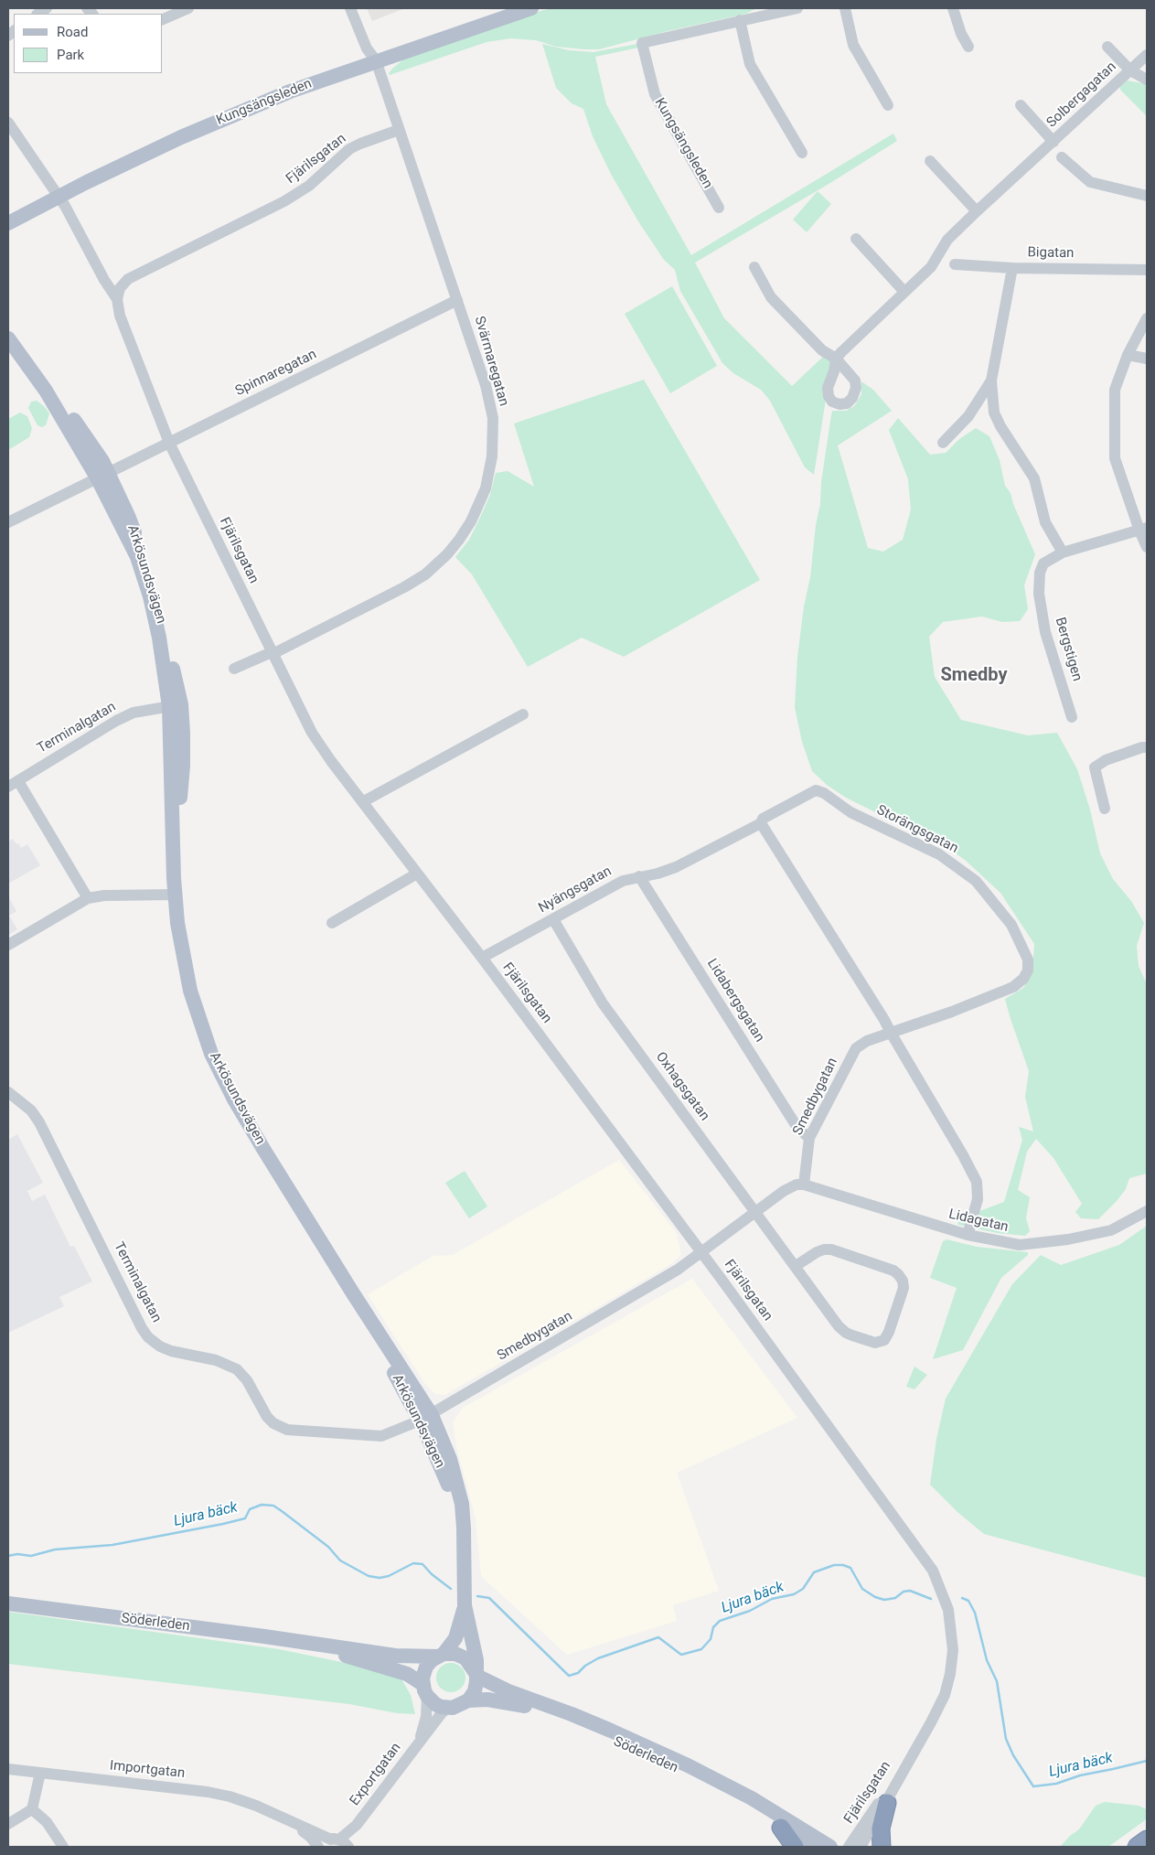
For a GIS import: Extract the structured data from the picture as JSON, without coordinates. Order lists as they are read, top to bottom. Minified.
{"streets":{"main road":["Kungsängsleden","Arkösundsvägen","Söderleden"],"street":["Solbergagatan","Fjärilsgatan","Bigatan","Svärmaregatan","Spinnaregatan","Bergstigen","Terminalgatan","Storängsgatan","Nyängsgatan","Lidabergsgatan","Oxhagsgatan","Smedbygatan","Lidagatan","Importgatan","Exportgatan"]},"crossings":[["Kungsängsleden","Fjärilsgatan"],["Kungsängsleden","Svärmaregatan"],["Fjärilsgatan","Svärmaregatan"],["Fjärilsgatan","Spinnaregatan"],["Fjärilsgatan","Nyängsgatan"],["Fjärilsgatan","Smedbygatan"],["Svärmaregatan","Spinnaregatan"],["Spinnaregatan","Arkösundsvägen"],["Arkösundsvägen","Terminalgatan"],["Arkösundsvägen","Smedbygatan"],["Arkösundsvägen","Söderleden"],["Arkösundsvägen","Exportgatan"],["Terminalgatan","Smedbygatan"],["Storängsgatan","Nyängsgatan"],["Storängsgatan","Smedbygatan"],["Nyängsgatan","Lidabergsgatan"],["Nyängsgatan","Oxhagsgatan"],["Lidabergsgatan","Smedbygatan"],["Oxhagsgatan","Smedbygatan"],["Smedbygatan","Lidagatan"],["Söderleden","Exportgatan"],["Importgatan","Exportgatan"]],"districts":["Smedby"],"water":["Ljura bäck"],"legend":["Road","Park"]}
